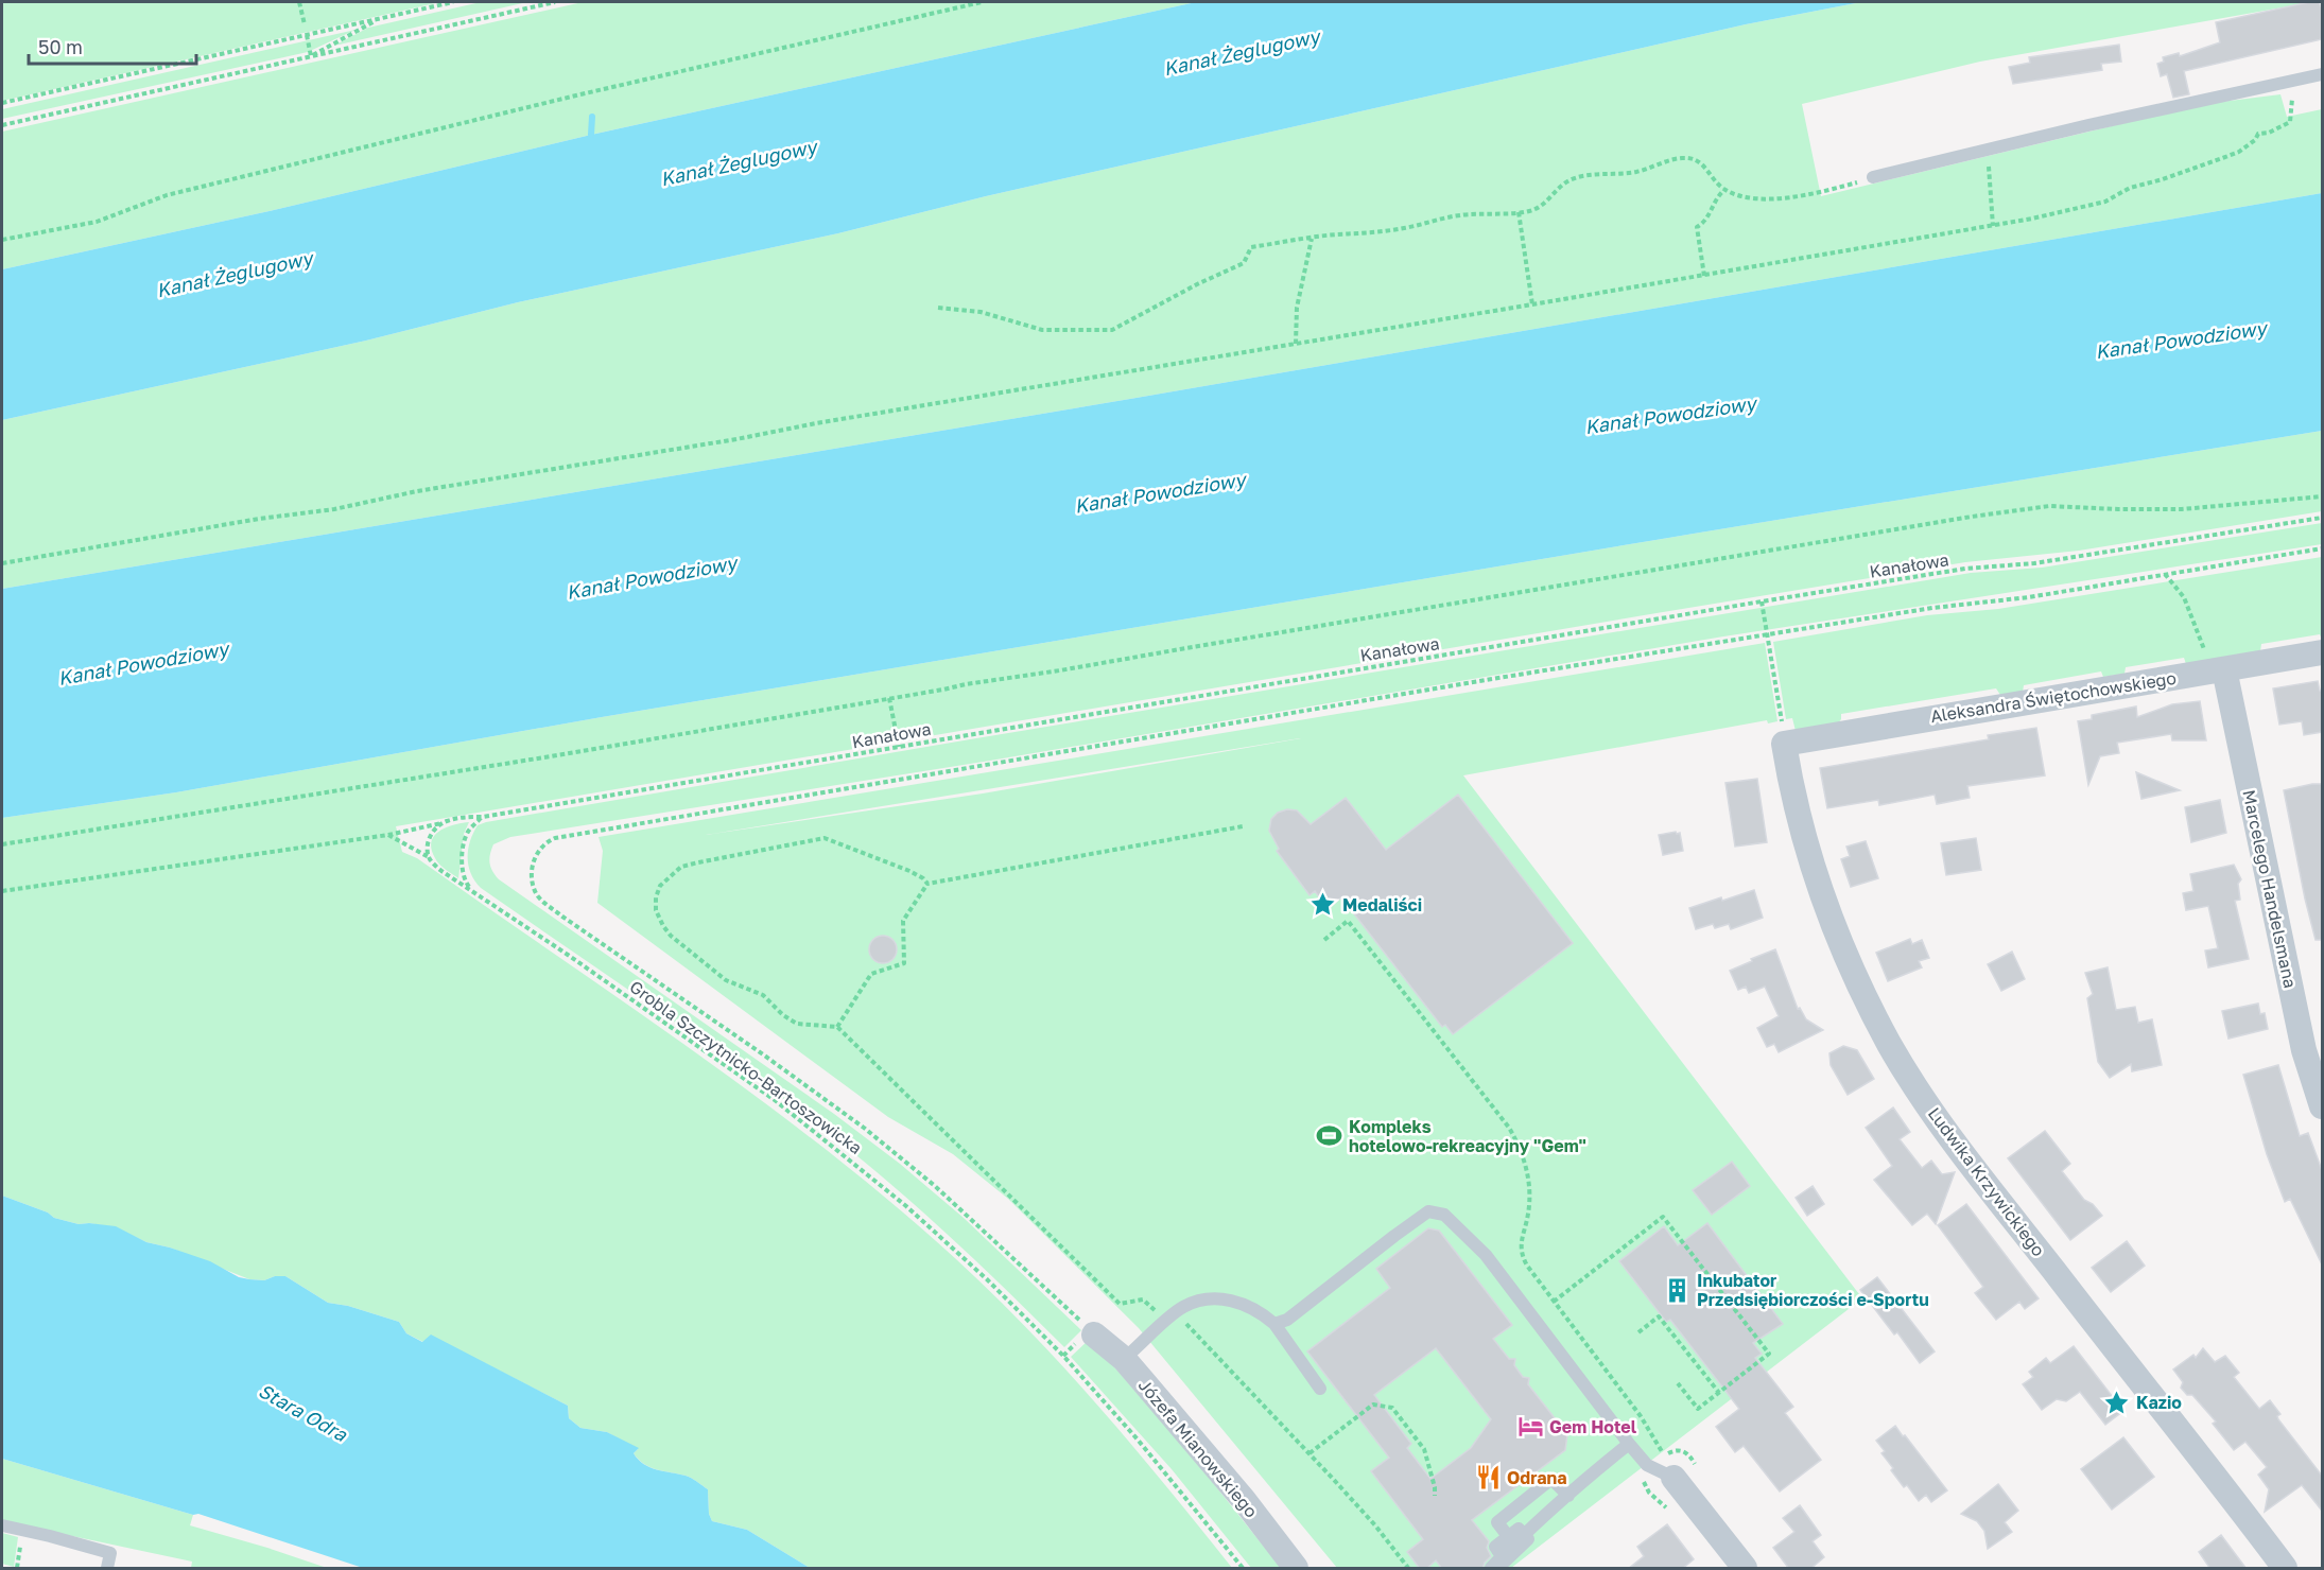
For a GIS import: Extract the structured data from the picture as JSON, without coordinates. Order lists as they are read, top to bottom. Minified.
{"streets":{"street":["Aleksandra Świętochowskiego","Marcelego Handelsmana","Ludwika Krzywickiego","Józefa Mianowskiego"],"path":["Kanałowa","Grobla Szczytnicko-Bartoszowicka"]},"crossings":[["Kanałowa","Grobla Szczytnicko-Bartoszowicka"],["Aleksandra Świętochowskiego","Marcelego Handelsmana"],["Aleksandra Świętochowskiego","Ludwika Krzywickiego"]],"water":["Kanał Żeglugowy","Kanał Powodziowy","Stara Odra"],"places":{"place":["Medaliści","Kazio"],"sports":["Kompleks hotelowo-rekreacyjny \"Gem\""],"building":["Inkubator Przedsiębiorczości e-Sportu"],"hotel":["Gem Hotel"],"restaurant":["Odrana"]},"scale_bar":"50 m"}
